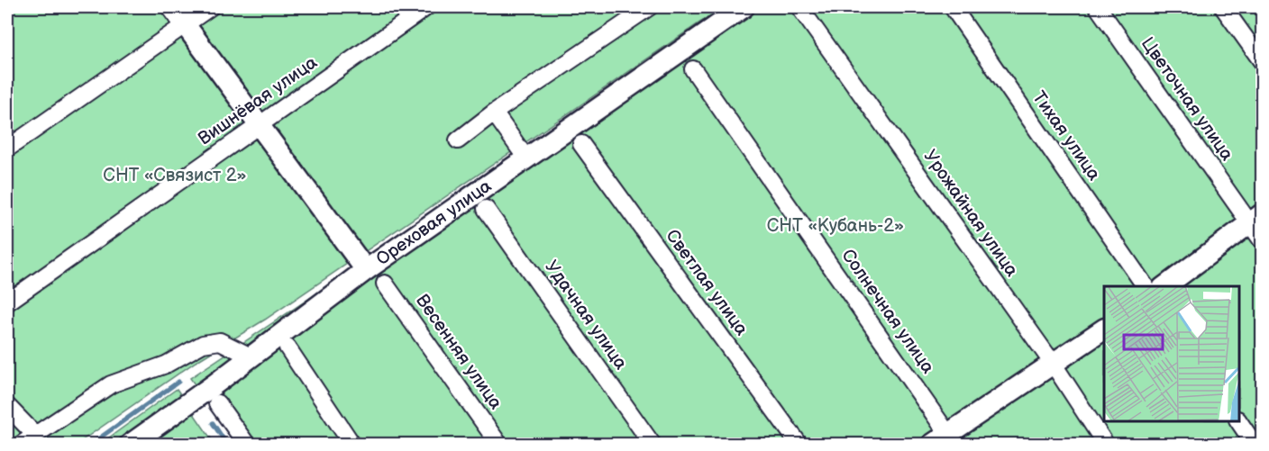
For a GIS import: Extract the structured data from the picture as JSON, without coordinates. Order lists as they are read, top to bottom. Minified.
{"streets":{"street":["Цветочная улица","Вишнёвая улица","Тихая улица","Урожайная улица","Ореховая улица","Светлая улица","Солнечная улица","Удачная улица","Весенняя улица"]},"parks":["СНТ «Связист 2»","СНТ «Кубань-2»"]}
